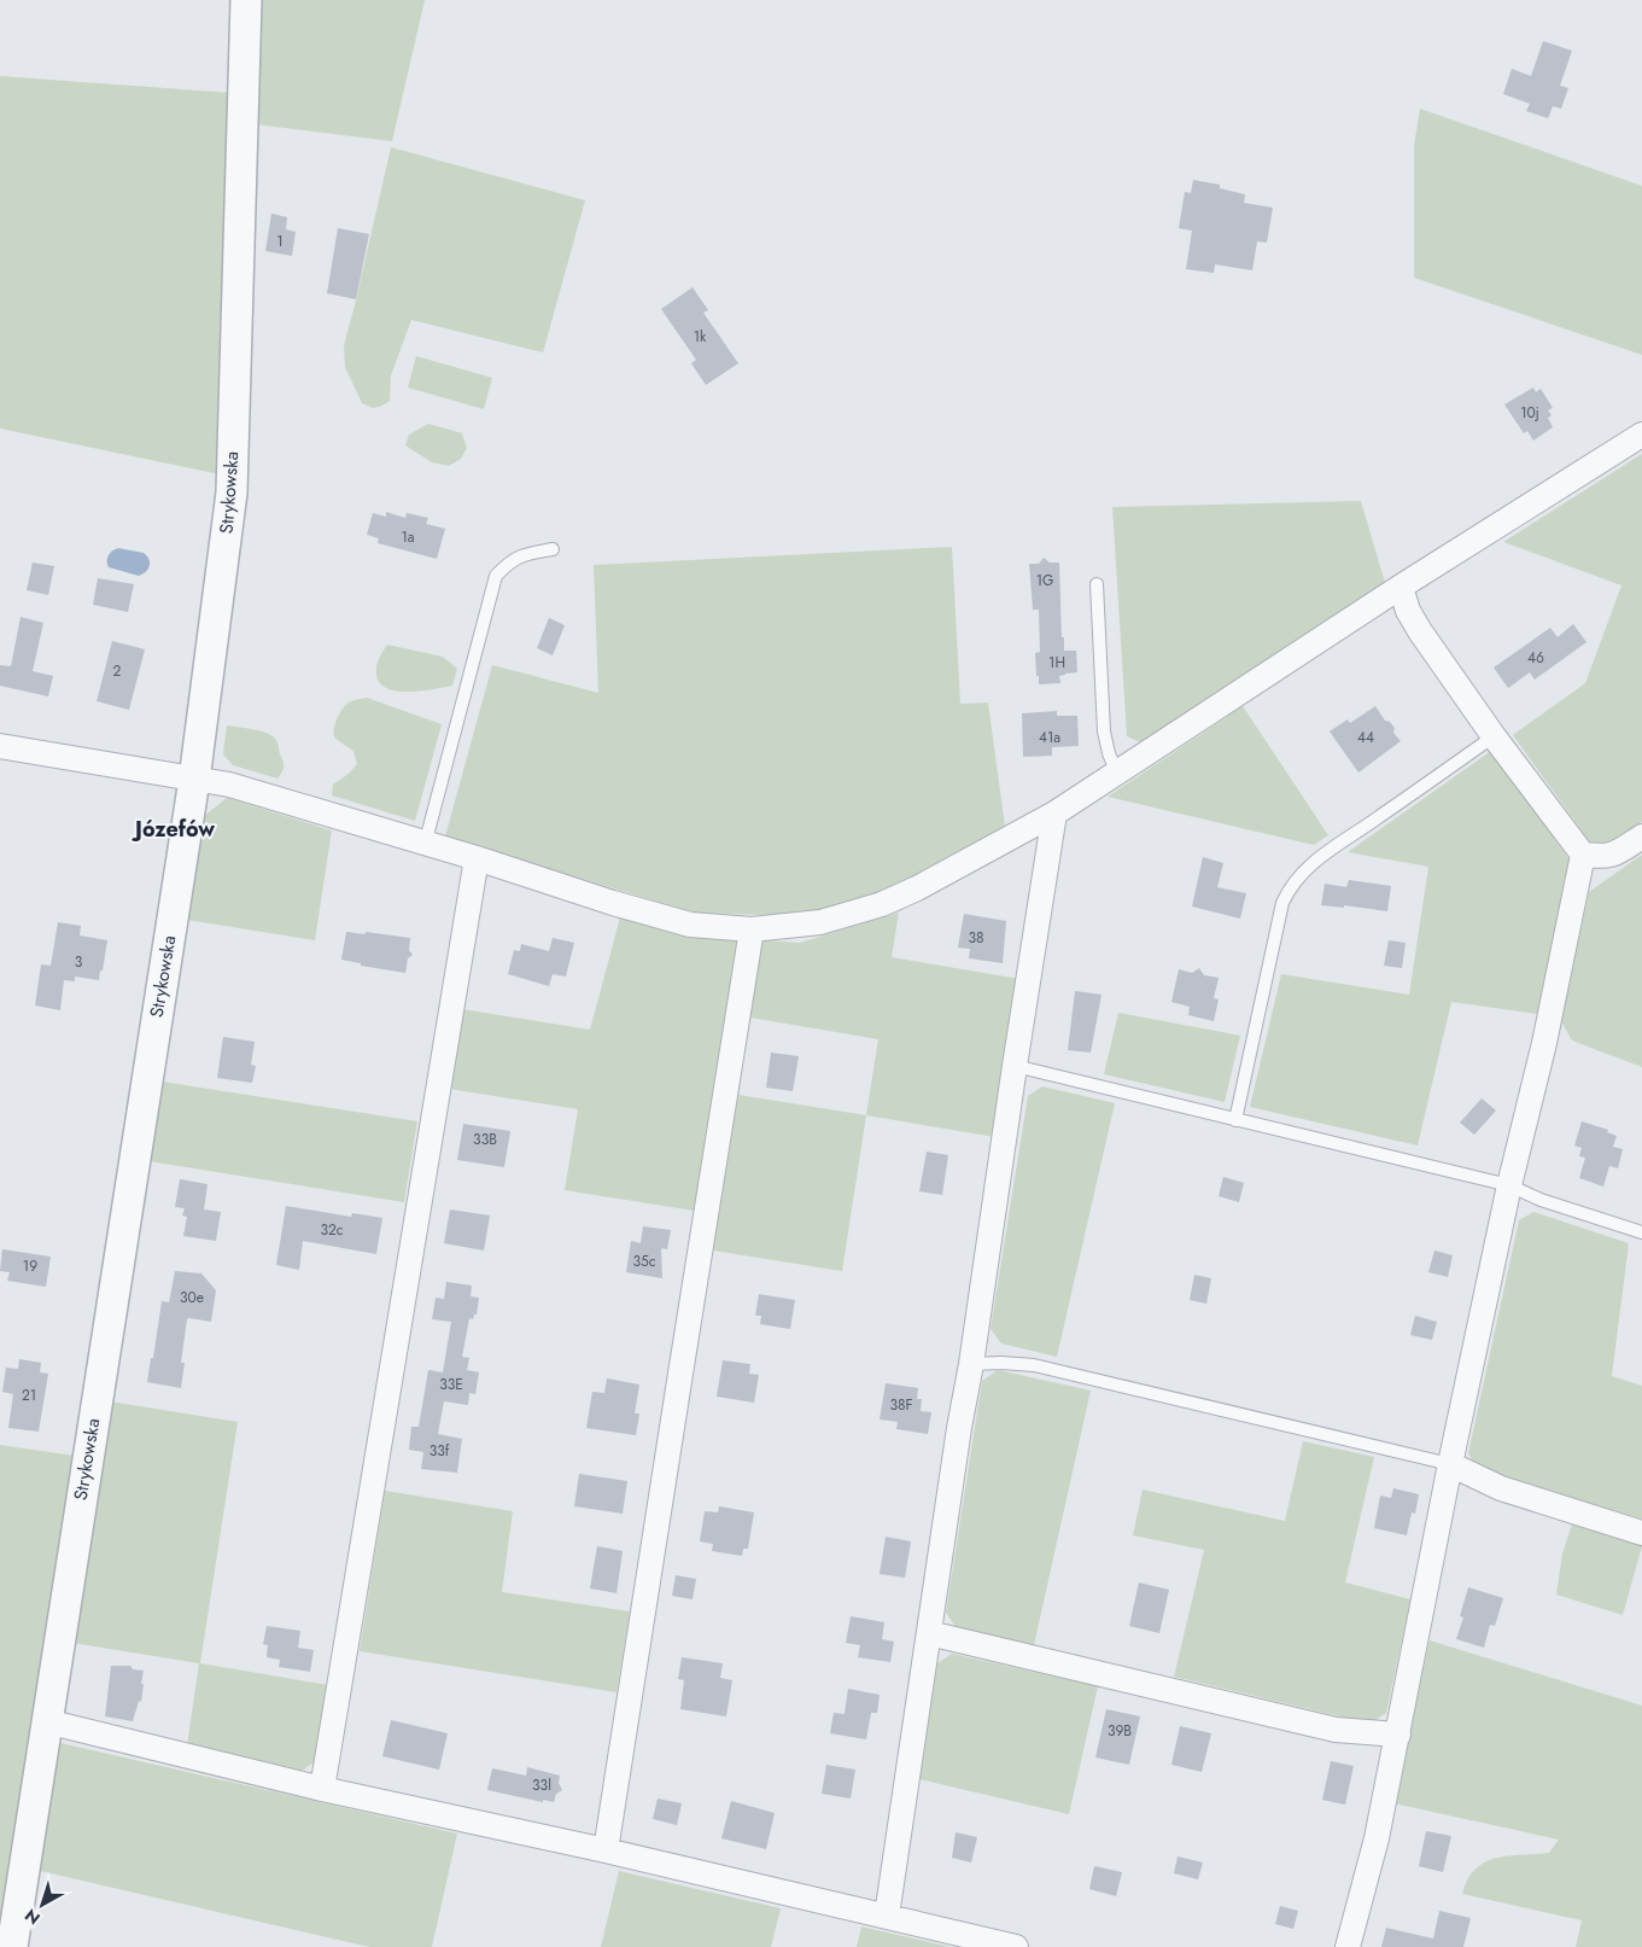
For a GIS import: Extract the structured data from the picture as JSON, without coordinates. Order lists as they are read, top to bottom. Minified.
{"streets":{"street":["Strykowska"]},"districts":["Józefów"],"house_numbers":["1","1k","10j","1a","1G","46","1H","2","41a","44","38","3","33B","32c","35c","19","30e","33E","21","38F","33f","39B","33l"],"north":"bottom left"}
